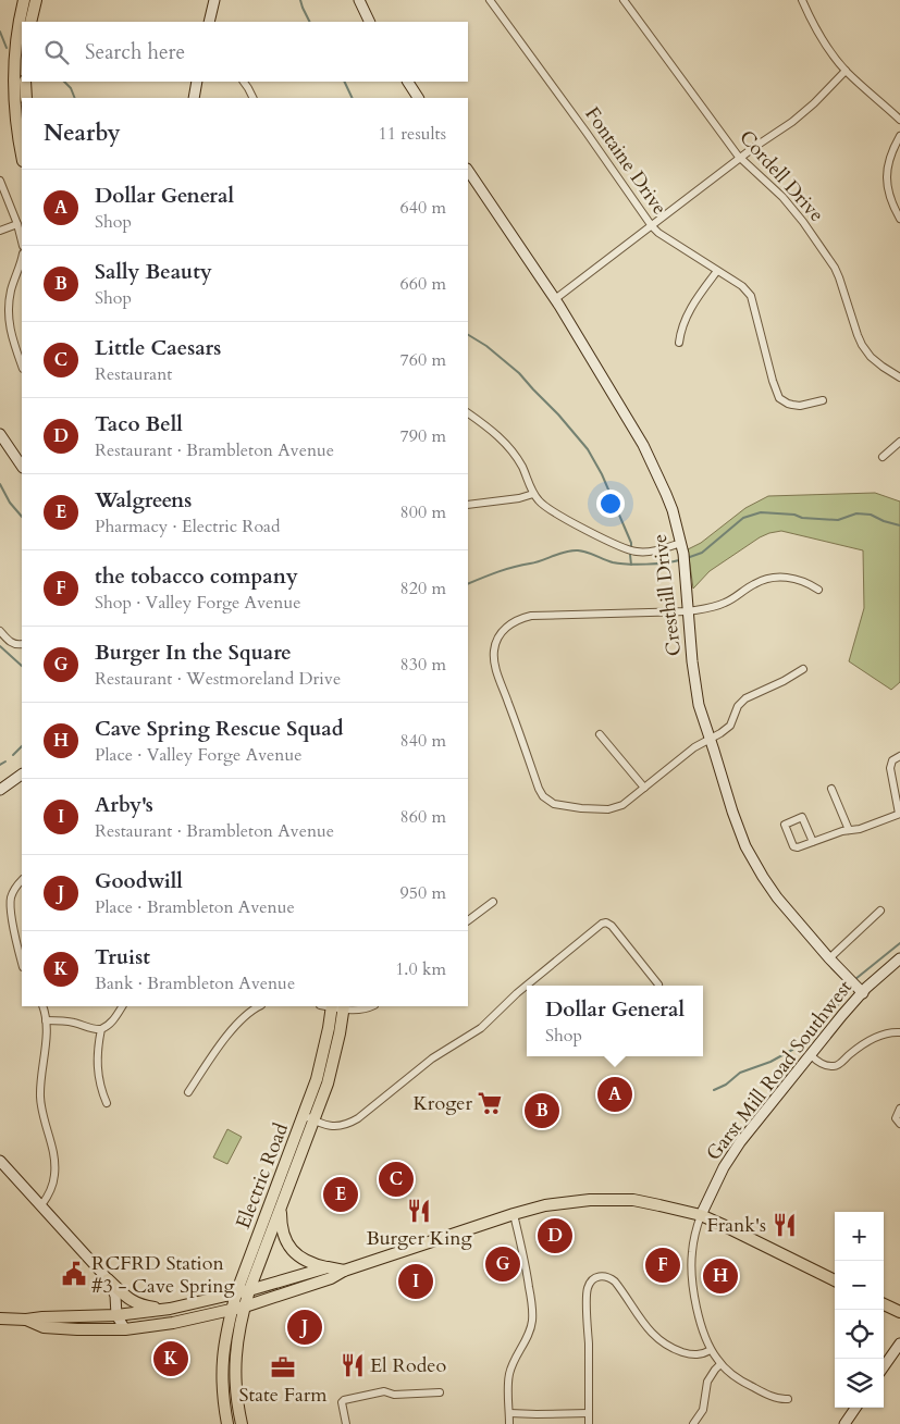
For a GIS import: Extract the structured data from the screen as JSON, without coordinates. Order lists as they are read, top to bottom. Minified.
{"streets":{"main road":["Electric Road"],"street":["Fontaine Drive","Cordell Drive","Cresthill Drive","Garst Mill Road Southwest"]},"crossings":[["Cresthill Drive","Garst Mill Road Southwest"]],"places":{"supermarket":["Kroger"],"restaurant":["Burger King","Frank's","El Rodeo"],"public building":["RCFRD Station #3 - Cave Spring"],"office":["State Farm"]},"page":{"search":"Search here","heading":["Nearby","11 results"],"list":[{"mark":"A","name":"Dollar General","note":"Shop","value":"640 m"},{"mark":"B","name":"Sally Beauty","note":"Shop","value":"660 m"},{"mark":"C","name":"Little Caesars","note":"Restaurant","value":"760 m"},{"mark":"D","name":"Taco Bell","note":"Restaurant · Brambleton Avenue","value":"790 m"},{"mark":"E","name":"Walgreens","note":"Pharmacy · Electric Road","value":"800 m"},{"mark":"F","name":"the tobacco company","note":"Shop · Valley Forge Avenue","value":"820 m"},{"mark":"G","name":"Burger In the Square","note":"Restaurant · Westmoreland Drive","value":"830 m"},{"mark":"H","name":"Cave Spring Rescue Squad","note":"Place · Valley Forge Avenue","value":"840 m"},{"mark":"I","name":"Arby's","note":"Restaurant · Brambleton Avenue","value":"860 m"},{"mark":"J","name":"Goodwill","note":"Place · Brambleton Avenue","value":"950 m"},{"mark":"K","name":"Truist","note":"Bank · Brambleton Avenue","value":"1.0 km"}],"popup":["Dollar General","Shop"],"pins":["A","B","C","E","D","G","F","H","I","J","K"],"map_buttons":["+","−"]}}
